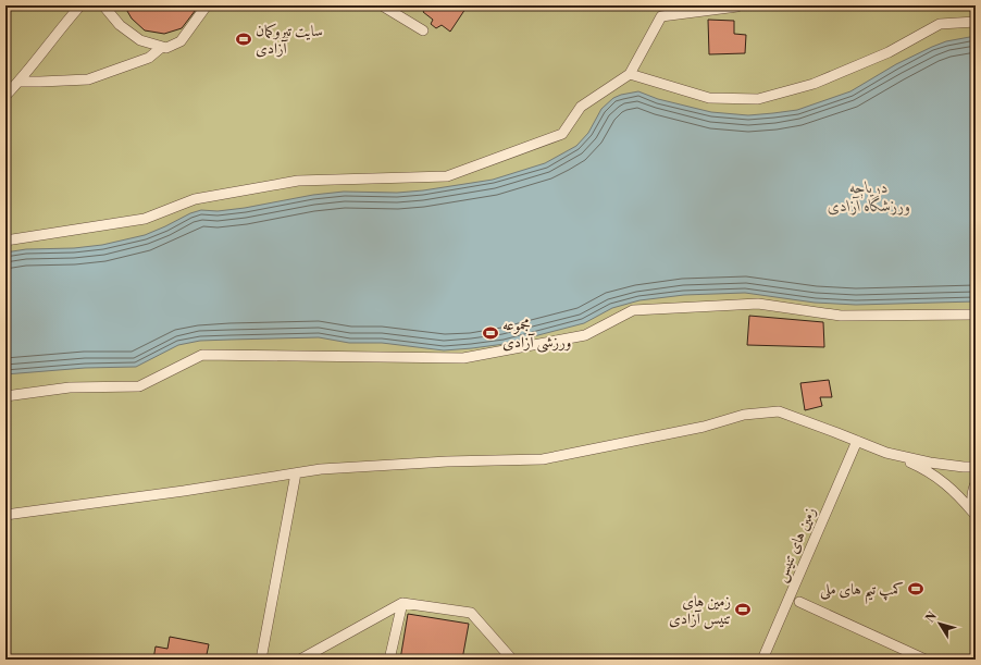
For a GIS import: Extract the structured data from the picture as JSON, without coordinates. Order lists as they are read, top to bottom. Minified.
{"streets":{"lane":["زمین های تنیس"]},"water":["دریاچه ورزشگاه آزادی"],"places":{"sports":["سایت تیروکمان آزادی","مجموعه ورزشی آزادی","کمپ تیم های ملی","زمین های تنیس آزادی"]},"north":"top left"}
